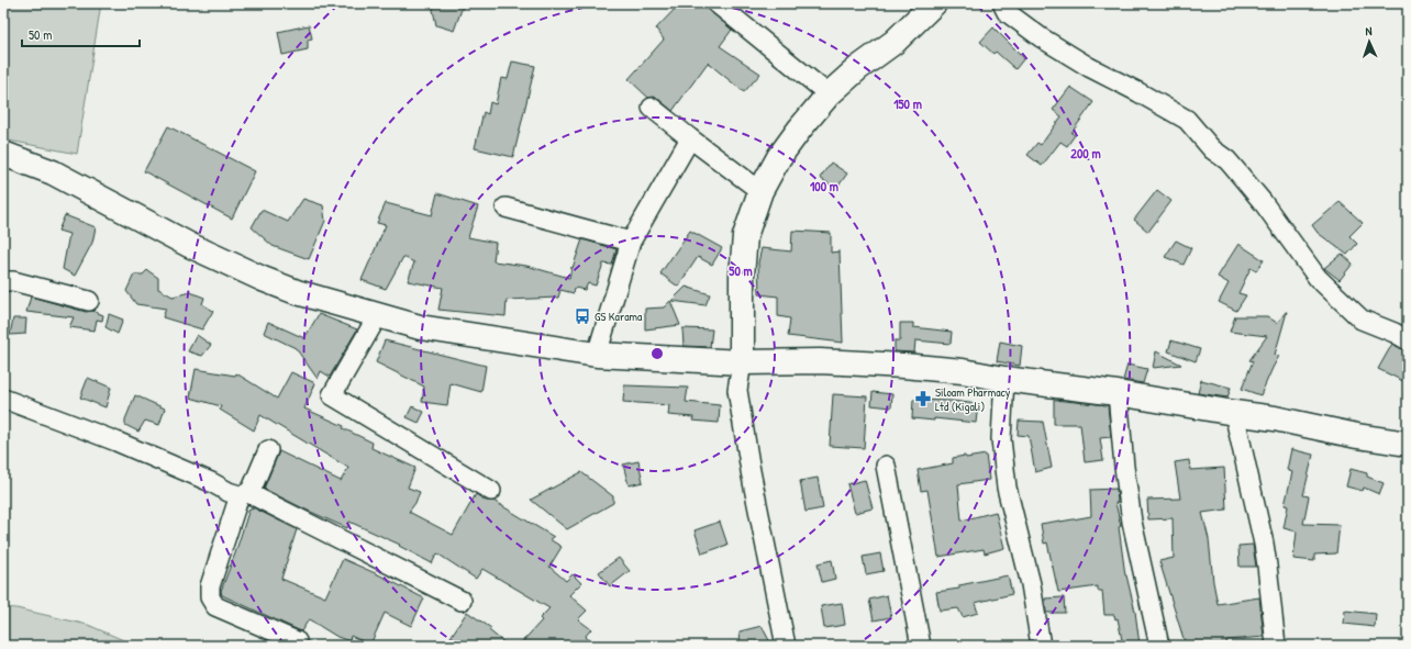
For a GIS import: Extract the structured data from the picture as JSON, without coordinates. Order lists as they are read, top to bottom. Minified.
{"places":{"bus stop":["GS Karama"],"pharmacy":["Siloam Pharmacy Ltd (Kigali)"]},"scale_bar":"50 m","north":"top","rings":["150 m","200 m","100 m","50 m"]}
